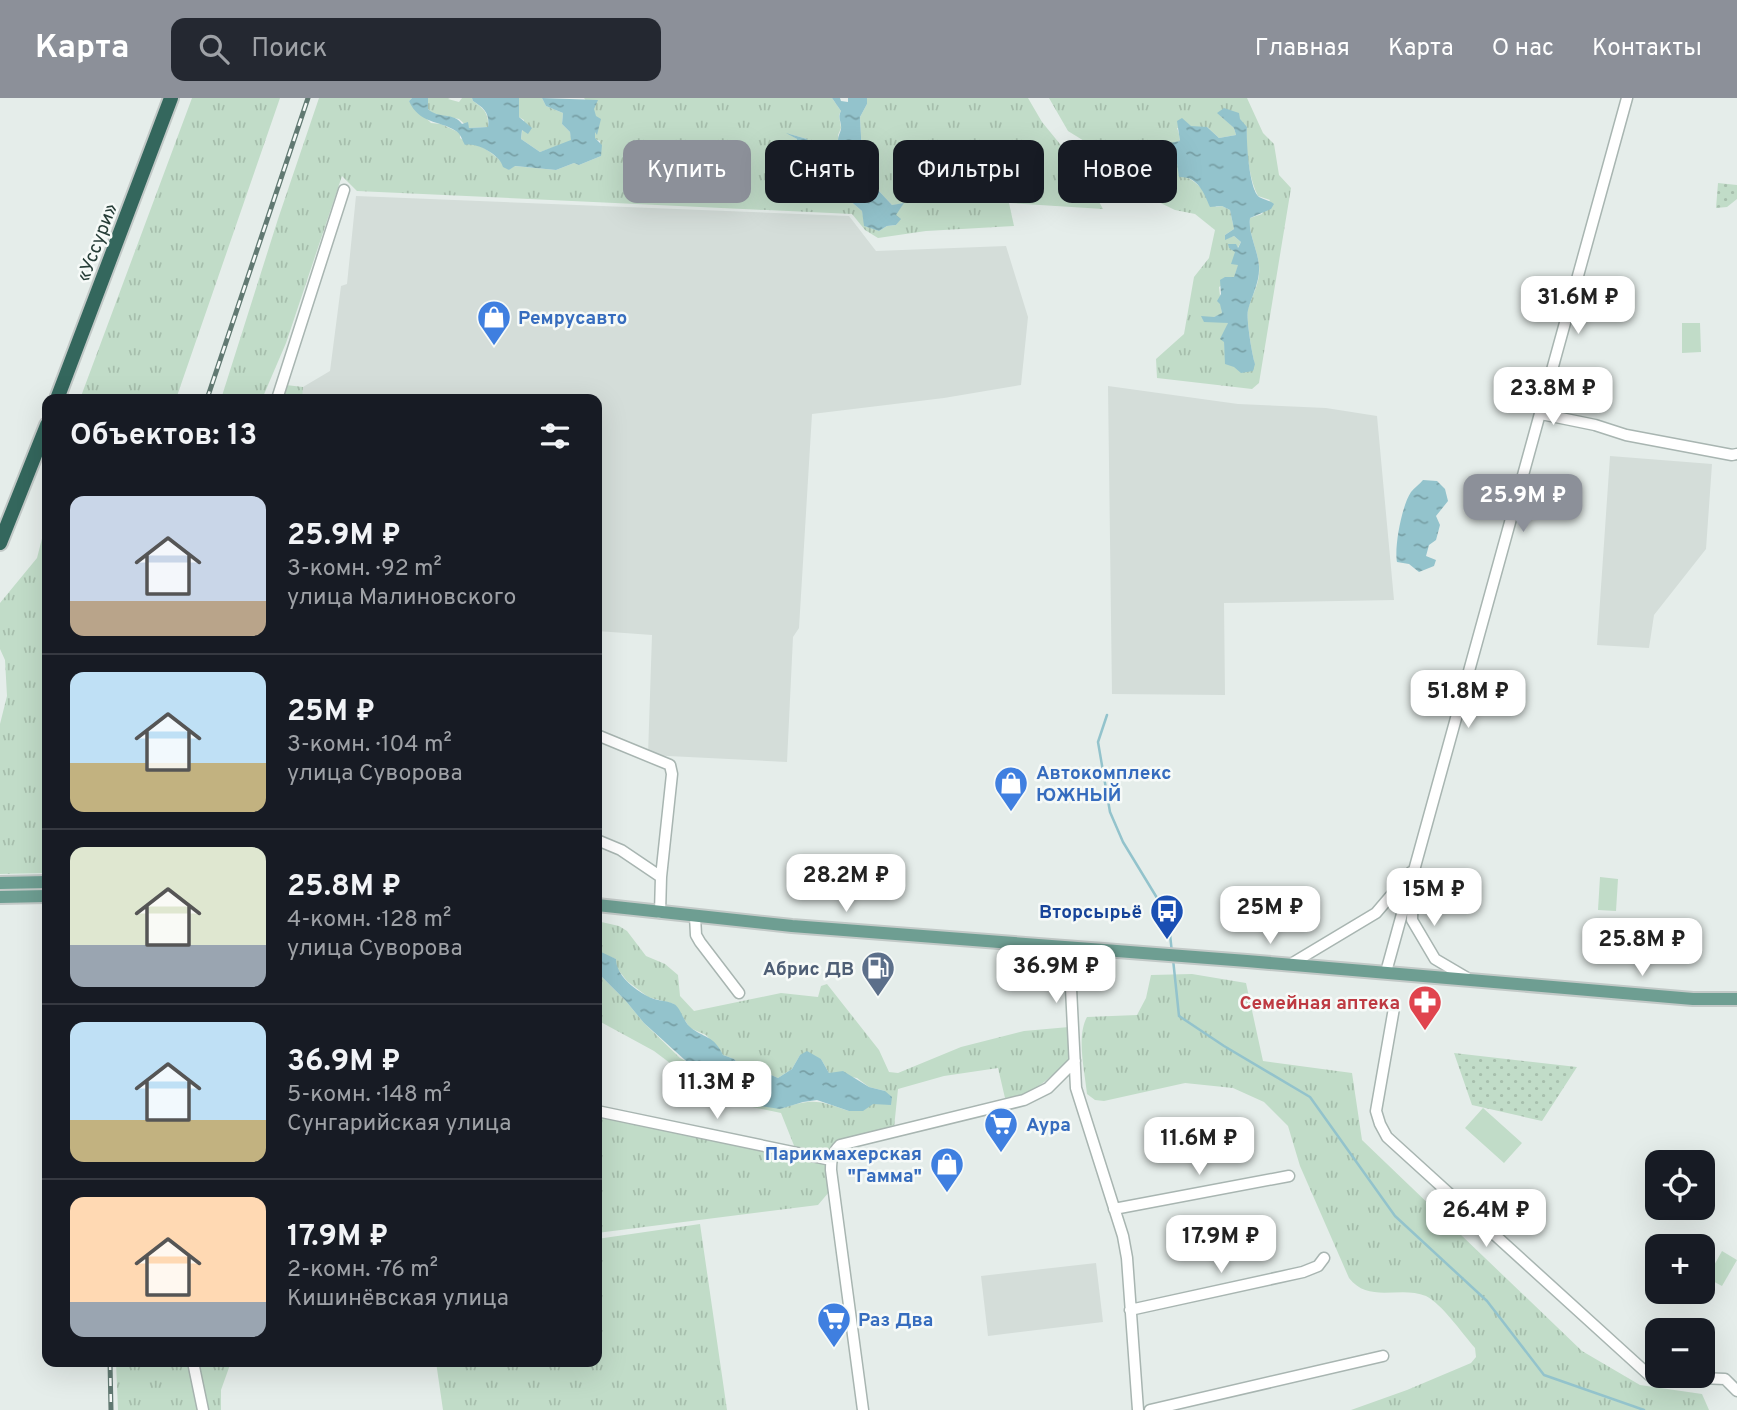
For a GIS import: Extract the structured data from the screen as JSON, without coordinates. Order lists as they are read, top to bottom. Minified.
{"streets":{"highway":["«Уссури»"]},"places":{"shop":["Ремрусавто","Автокомплекс ЮЖНЫЙ","Парикмахерская \"Гамма\""],"bus stop":["Вторсырьё"],"fuel station":["Абрис ДВ"],"pharmacy":["Семейная аптека"],"supermarket":["Аура","Раз Два"]},"page":{"header":"Карта","search":"Поиск","nav":["Главная","Карта","О нас","Контакты"],"chip":["Купить","Снять","Фильтры","Новое"],"price":["31.6M ₽","23.8M ₽","25.9M ₽","51.8M ₽","28.2M ₽","15M ₽","25M ₽","25.8M ₽","36.9M ₽","11.3M ₽","11.6M ₽","26.4M ₽","17.9M ₽"],"heading":"Объектов: 13","list":[{"name":"25.9M ₽","note":"3-комн. · 92 m² · улица Малиновского"},{"name":"25M ₽","note":"3-комн. · 104 m² · улица Суворова"},{"name":"25.8M ₽","note":"4-комн. · 128 m² · улица Суворова"},{"name":"36.9M ₽","note":"5-комн. · 148 m² · Сунгарийская улица"},{"name":"17.9M ₽","note":"2-комн. · 76 m² · Кишинёвская улица"}],"map_buttons":["+","−"]}}
